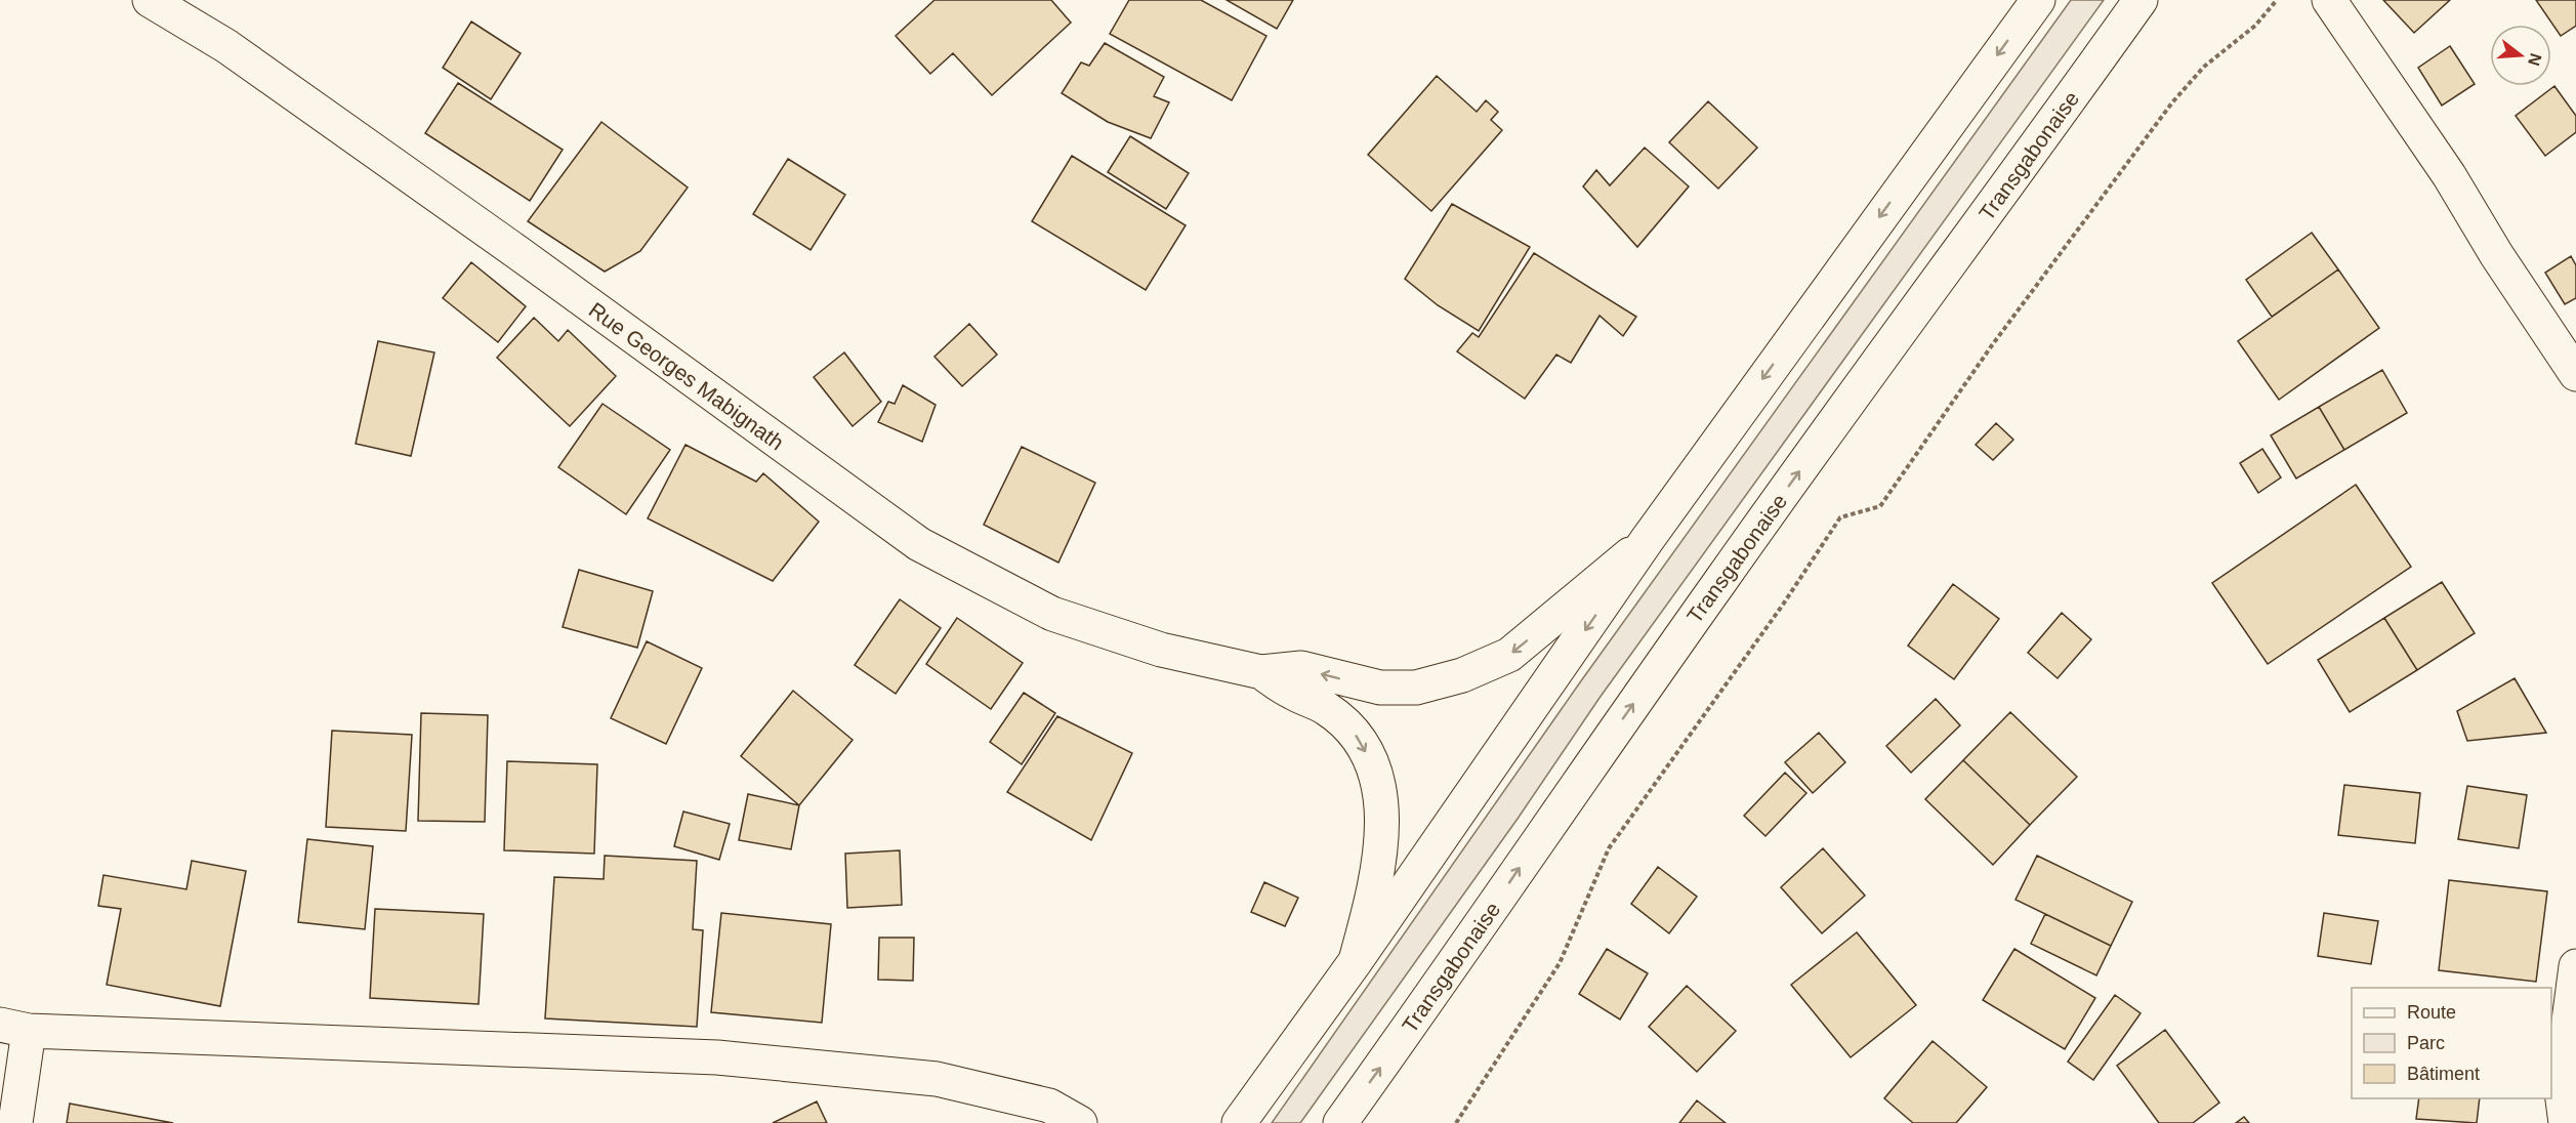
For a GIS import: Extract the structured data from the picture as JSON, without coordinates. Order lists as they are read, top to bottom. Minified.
{"streets":{"main road":["Transgabonaise","Rue Georges Mabignath"]},"legend":["Route","Parc","Bâtiment"],"north":"right"}
